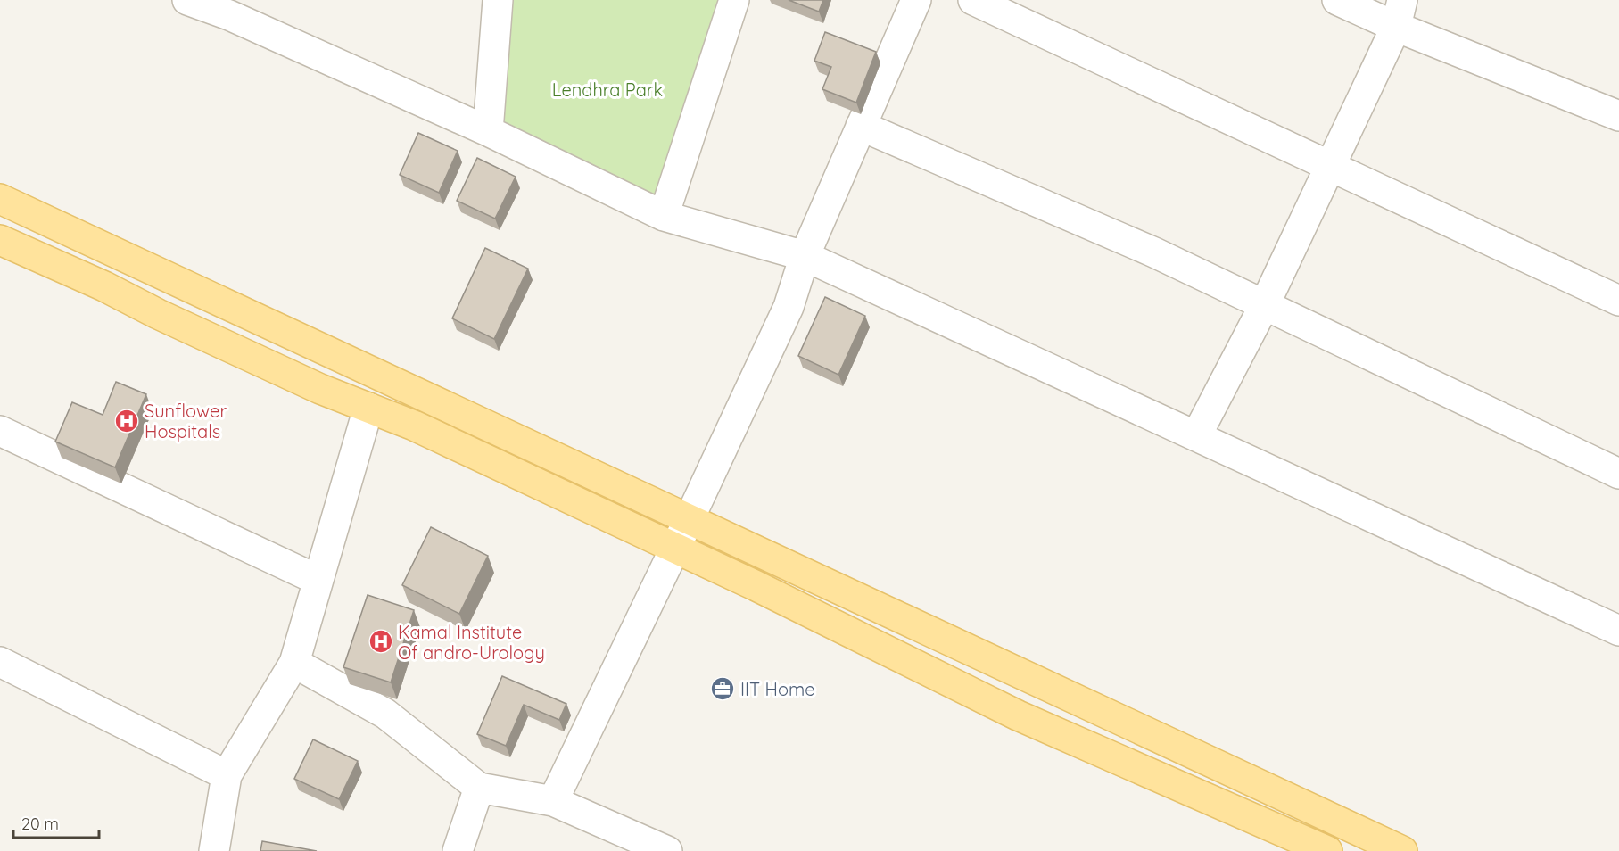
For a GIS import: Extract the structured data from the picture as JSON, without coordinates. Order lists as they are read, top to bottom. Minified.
{"parks":["Lendhra Park"],"places":{"hospital":["Sunflower Hospitals","Kamal Institute Of andro-Urology"],"office":["IIT Home"]},"scale_bar":"20 m"}
